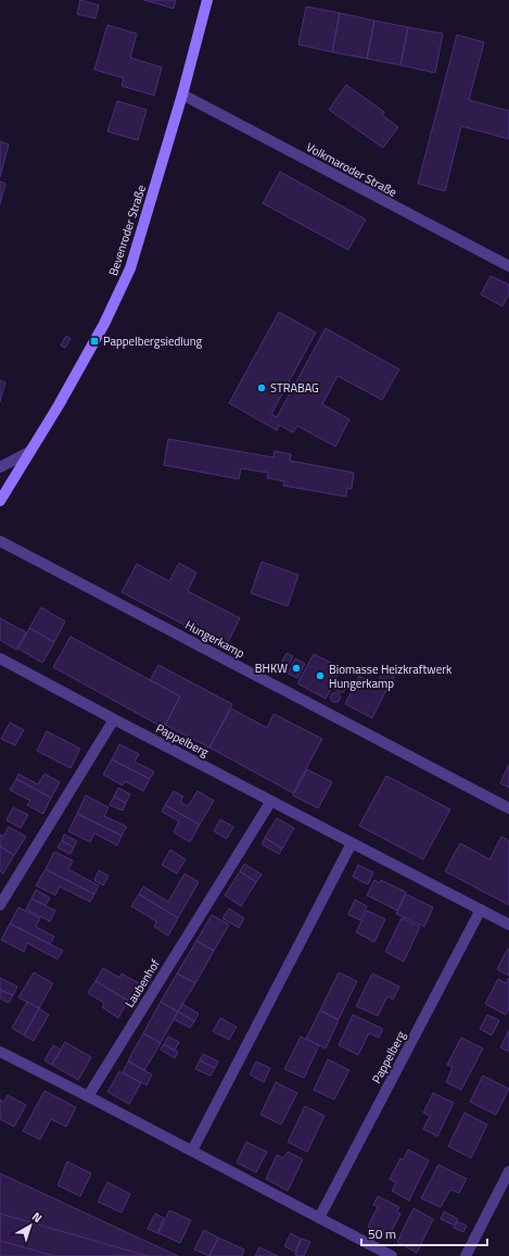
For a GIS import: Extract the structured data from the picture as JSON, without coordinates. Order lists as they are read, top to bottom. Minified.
{"streets":{"main road":["Bevenroder Straße"],"street":["Volkmaroder Straße","Hungerkamp","Pappelberg","Laubenhof"]},"crossings":[["Volkmaroder Straße","Bevenroder Straße"],["Pappelberg","Laubenhof"]],"places":{"transit":["Pappelbergsiedlung"],"other":["STRABAG","BHKW","Biomasse Heizkraftwerk Hungerkamp"]},"scale_bar":"50 m","north":"top right"}
